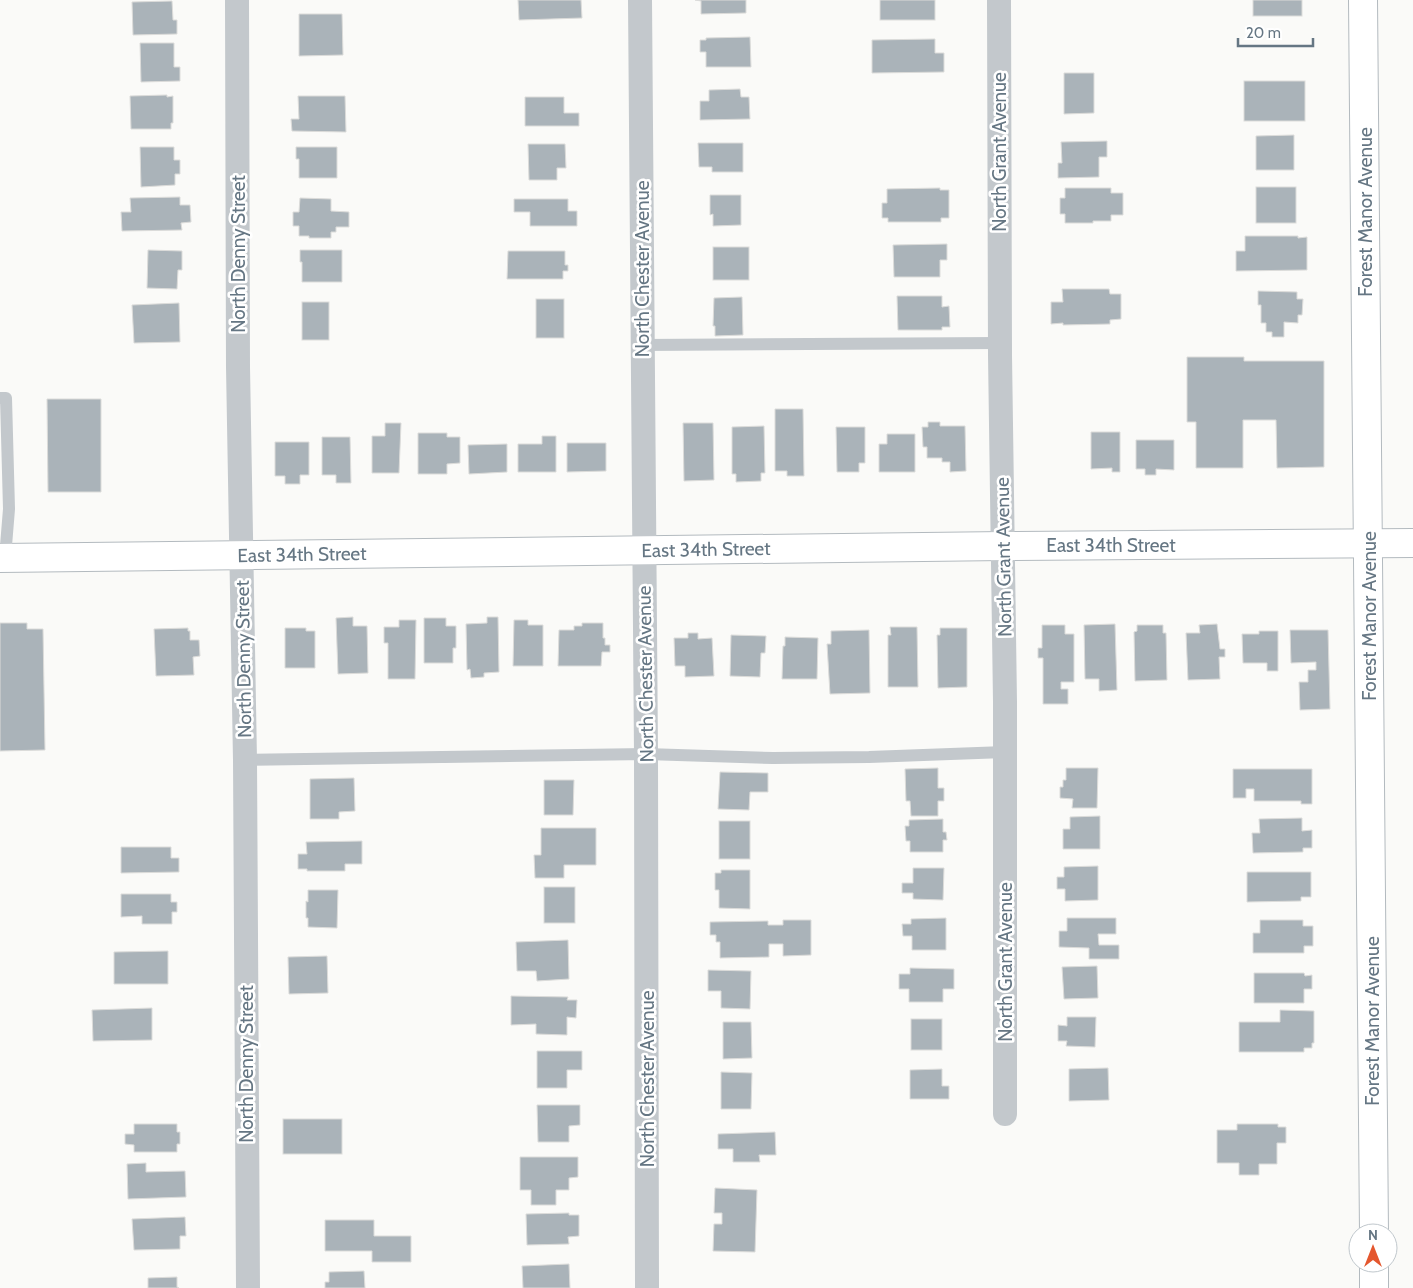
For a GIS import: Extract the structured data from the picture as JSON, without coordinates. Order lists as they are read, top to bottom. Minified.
{"streets":{"main road":["Forest Manor Avenue","East 34th Street"],"street":["North Grant Avenue","North Denny Street","North Chester Avenue"]},"crossings":[["North Grant Avenue","East 34th Street"],["Forest Manor Avenue","East 34th Street"],["North Denny Street","East 34th Street"],["North Chester Avenue","East 34th Street"]],"scale_bar":"20 m","north":"top"}
